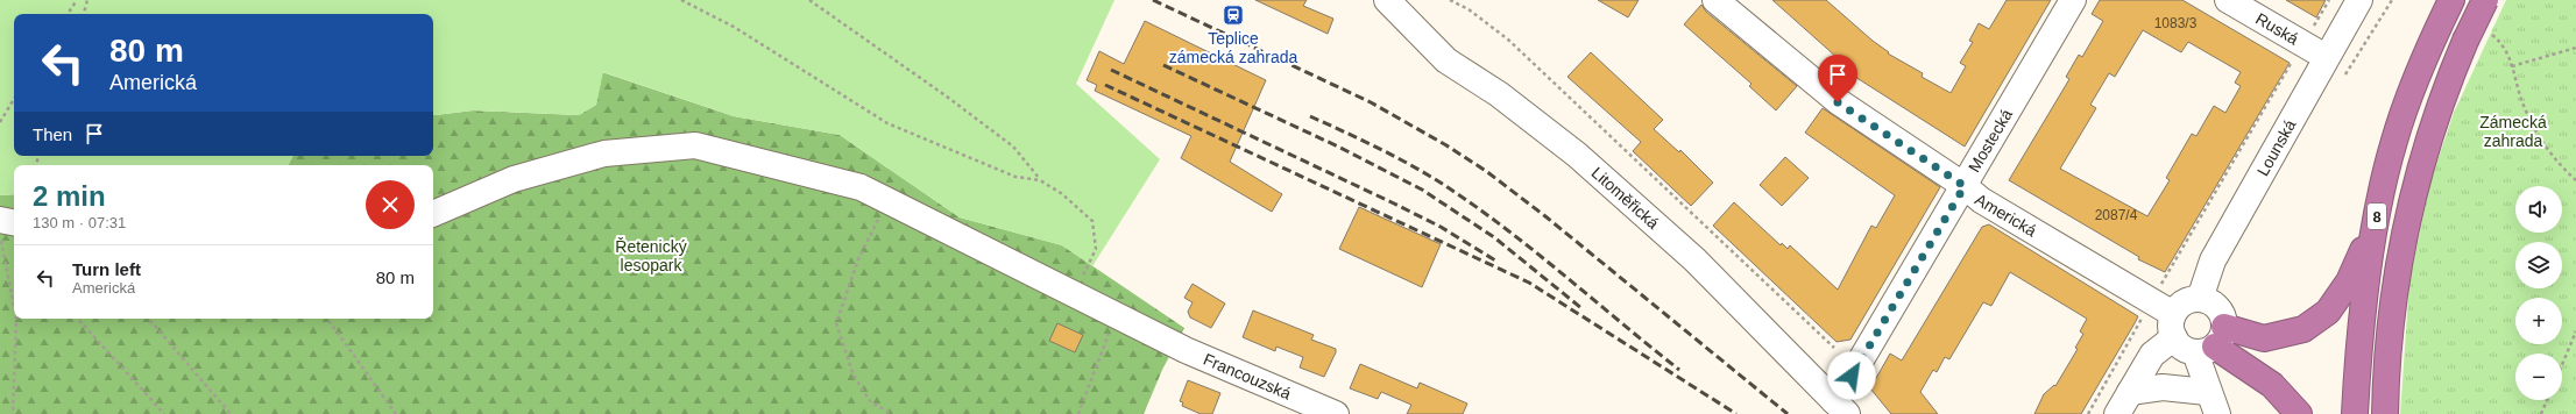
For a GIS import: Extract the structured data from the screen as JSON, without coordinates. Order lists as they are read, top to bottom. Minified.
{"streets":{"highway":["8"],"street":["Ruská","Mostecká","Lounská","Litoměřická","Americká","Francouzská"]},"crossings":[["Ruská","Lounská"],["Mostecká","Litoměřická"],["Mostecká","Americká"],["Lounská","Americká"]],"parks":["Zámecká zahrada","Řetenický lesopark"],"places":{"station":["Teplice zámecká zahrada"]},"house_numbers":["1083/3","2087/4"],"page":{"turn":["80 m","Americká"],"then":"Then","heading":["2 min","130 m · 07:31"],"map_buttons":["+","−"],"list":[{"name":"Turn left","note":"Americká","value":"80 m"}]}}
